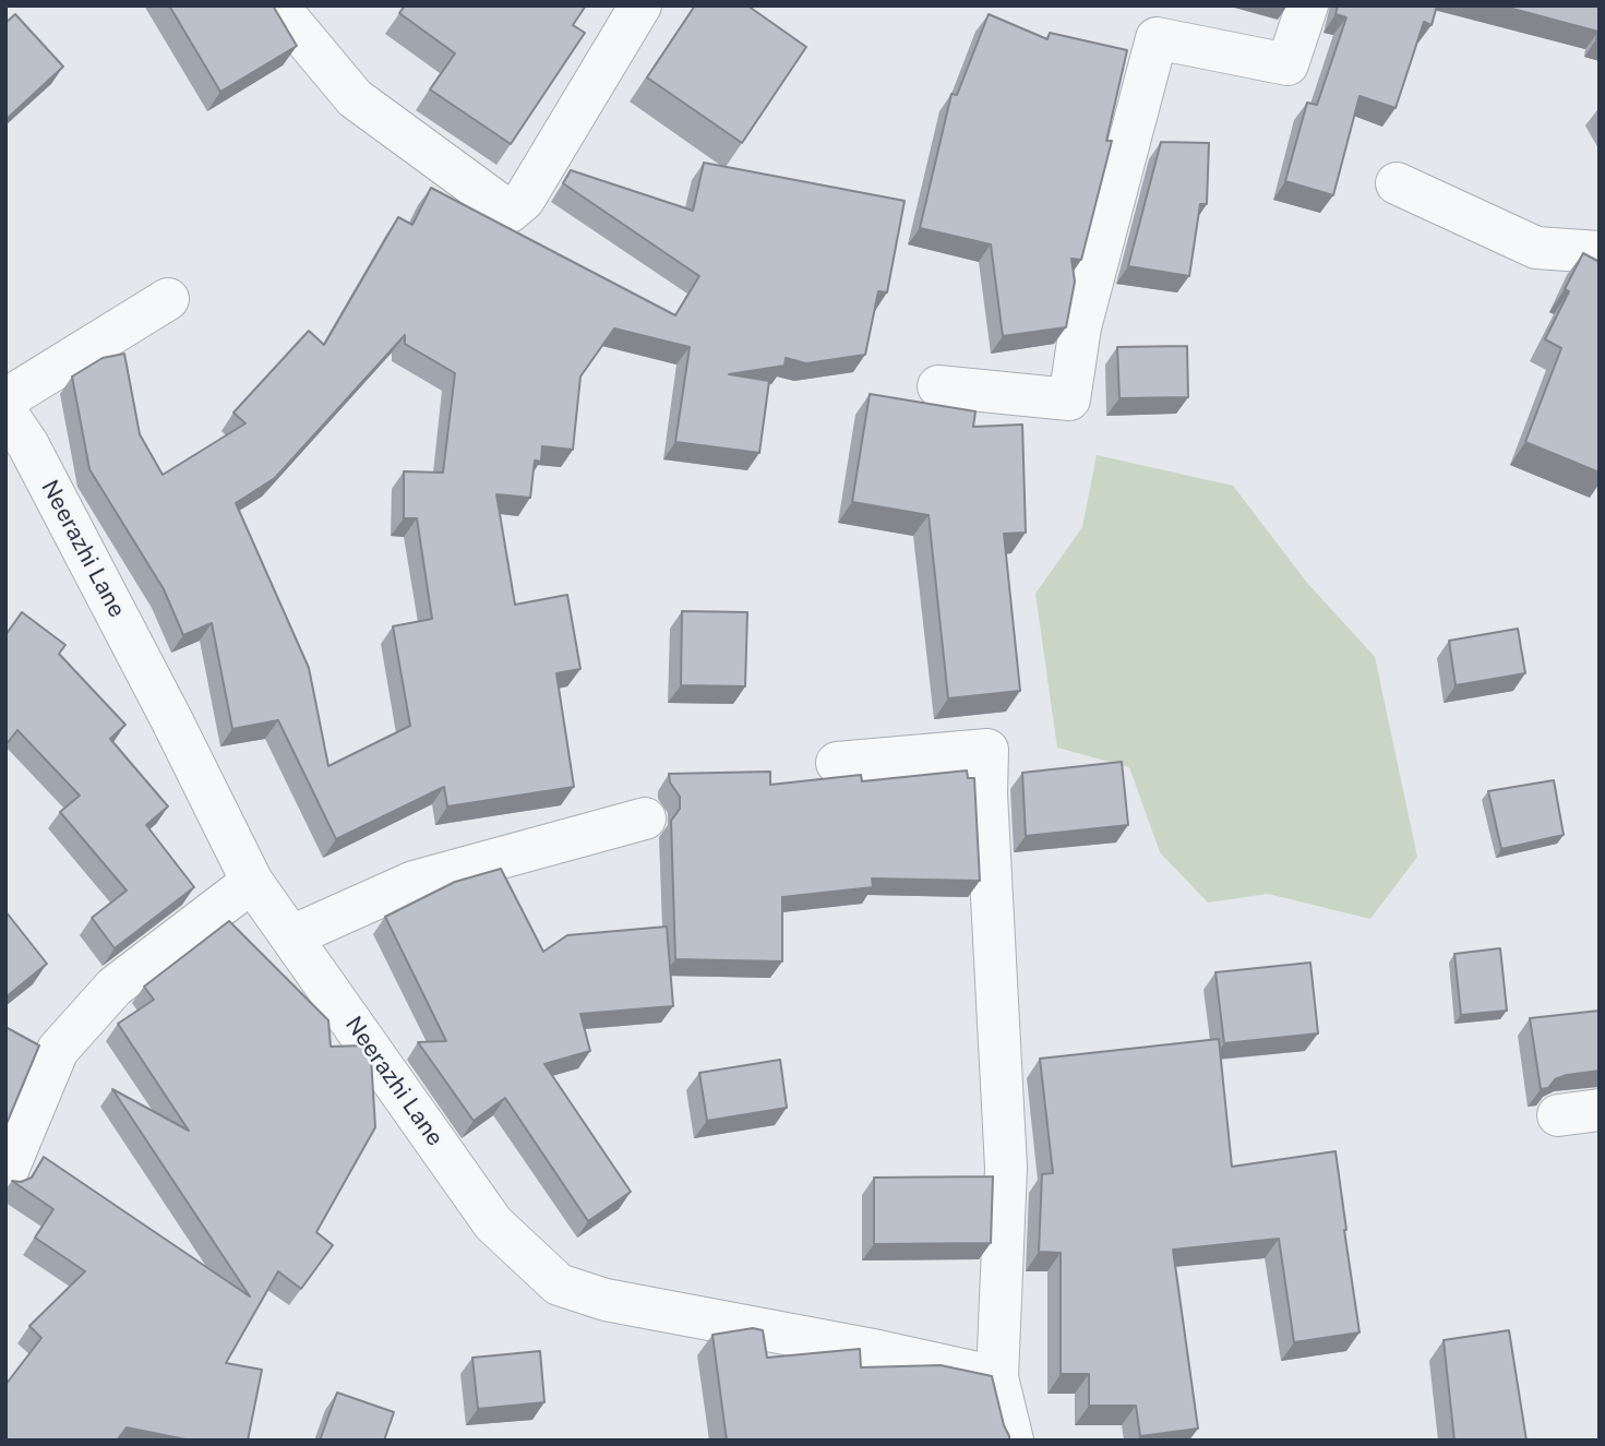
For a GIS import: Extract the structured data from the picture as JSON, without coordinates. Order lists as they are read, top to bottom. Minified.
{"streets":{"street":["Neerazhi Lane"]}}
